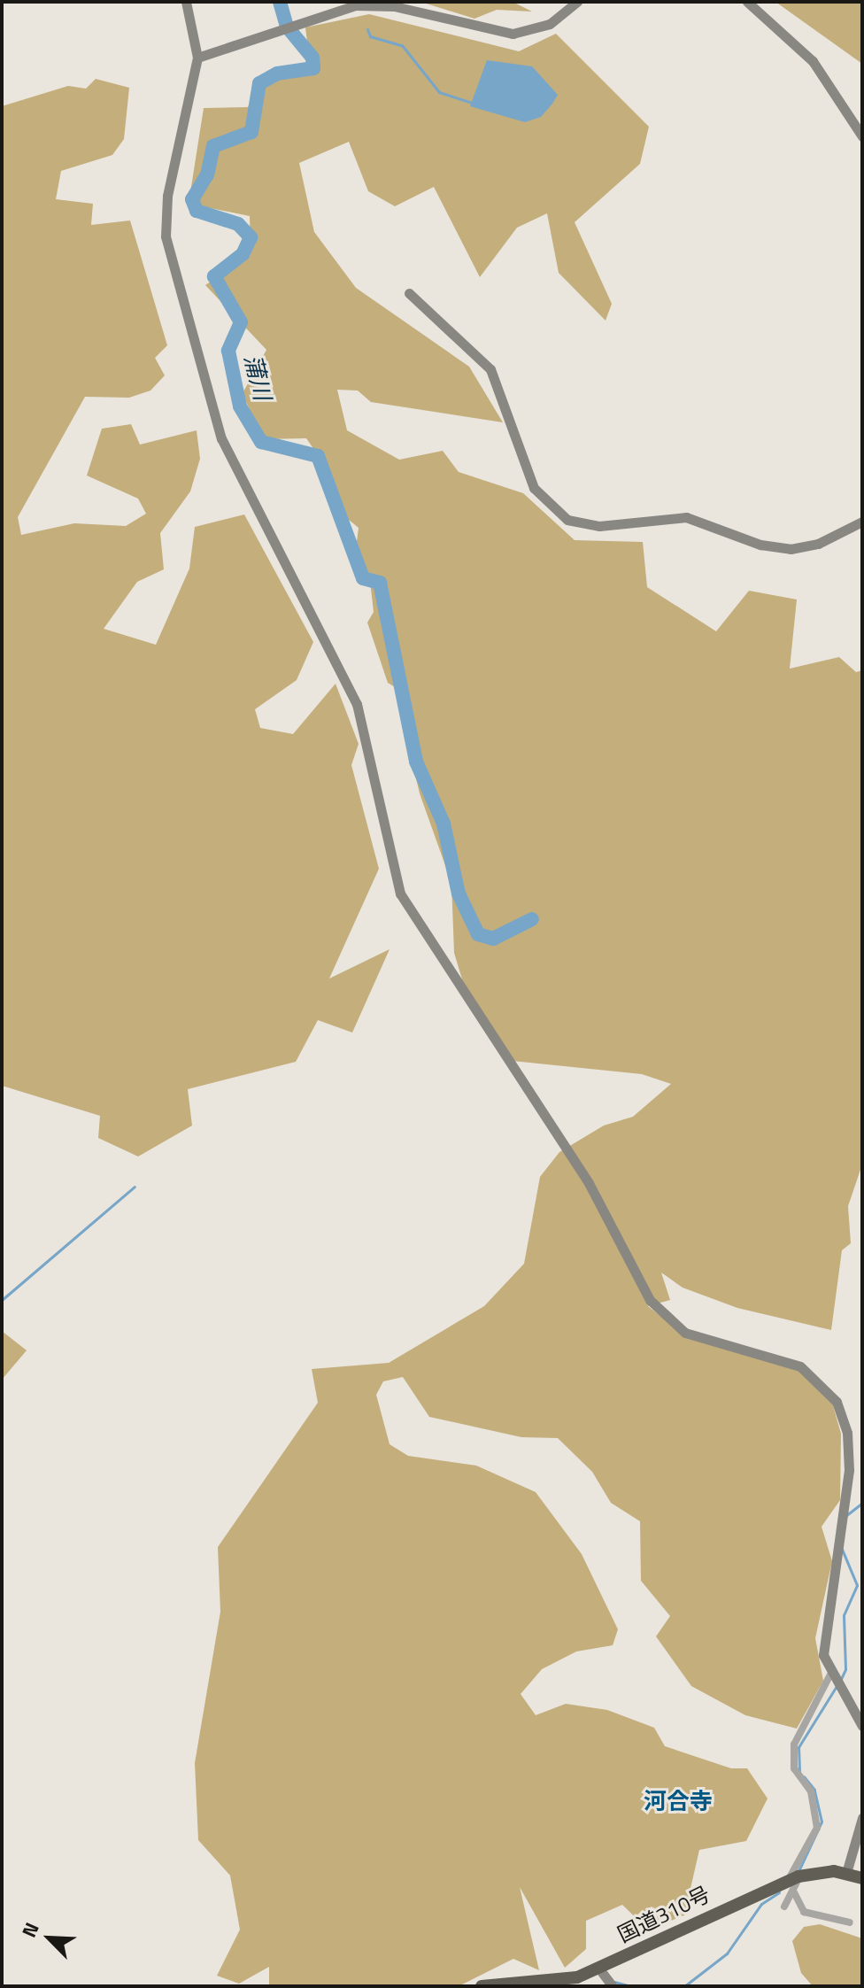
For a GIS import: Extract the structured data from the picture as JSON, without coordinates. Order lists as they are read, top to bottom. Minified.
{"streets":{"highway":["国道310号"]},"districts":["河合寺"],"water":["蒲川"],"north":"top left"}
